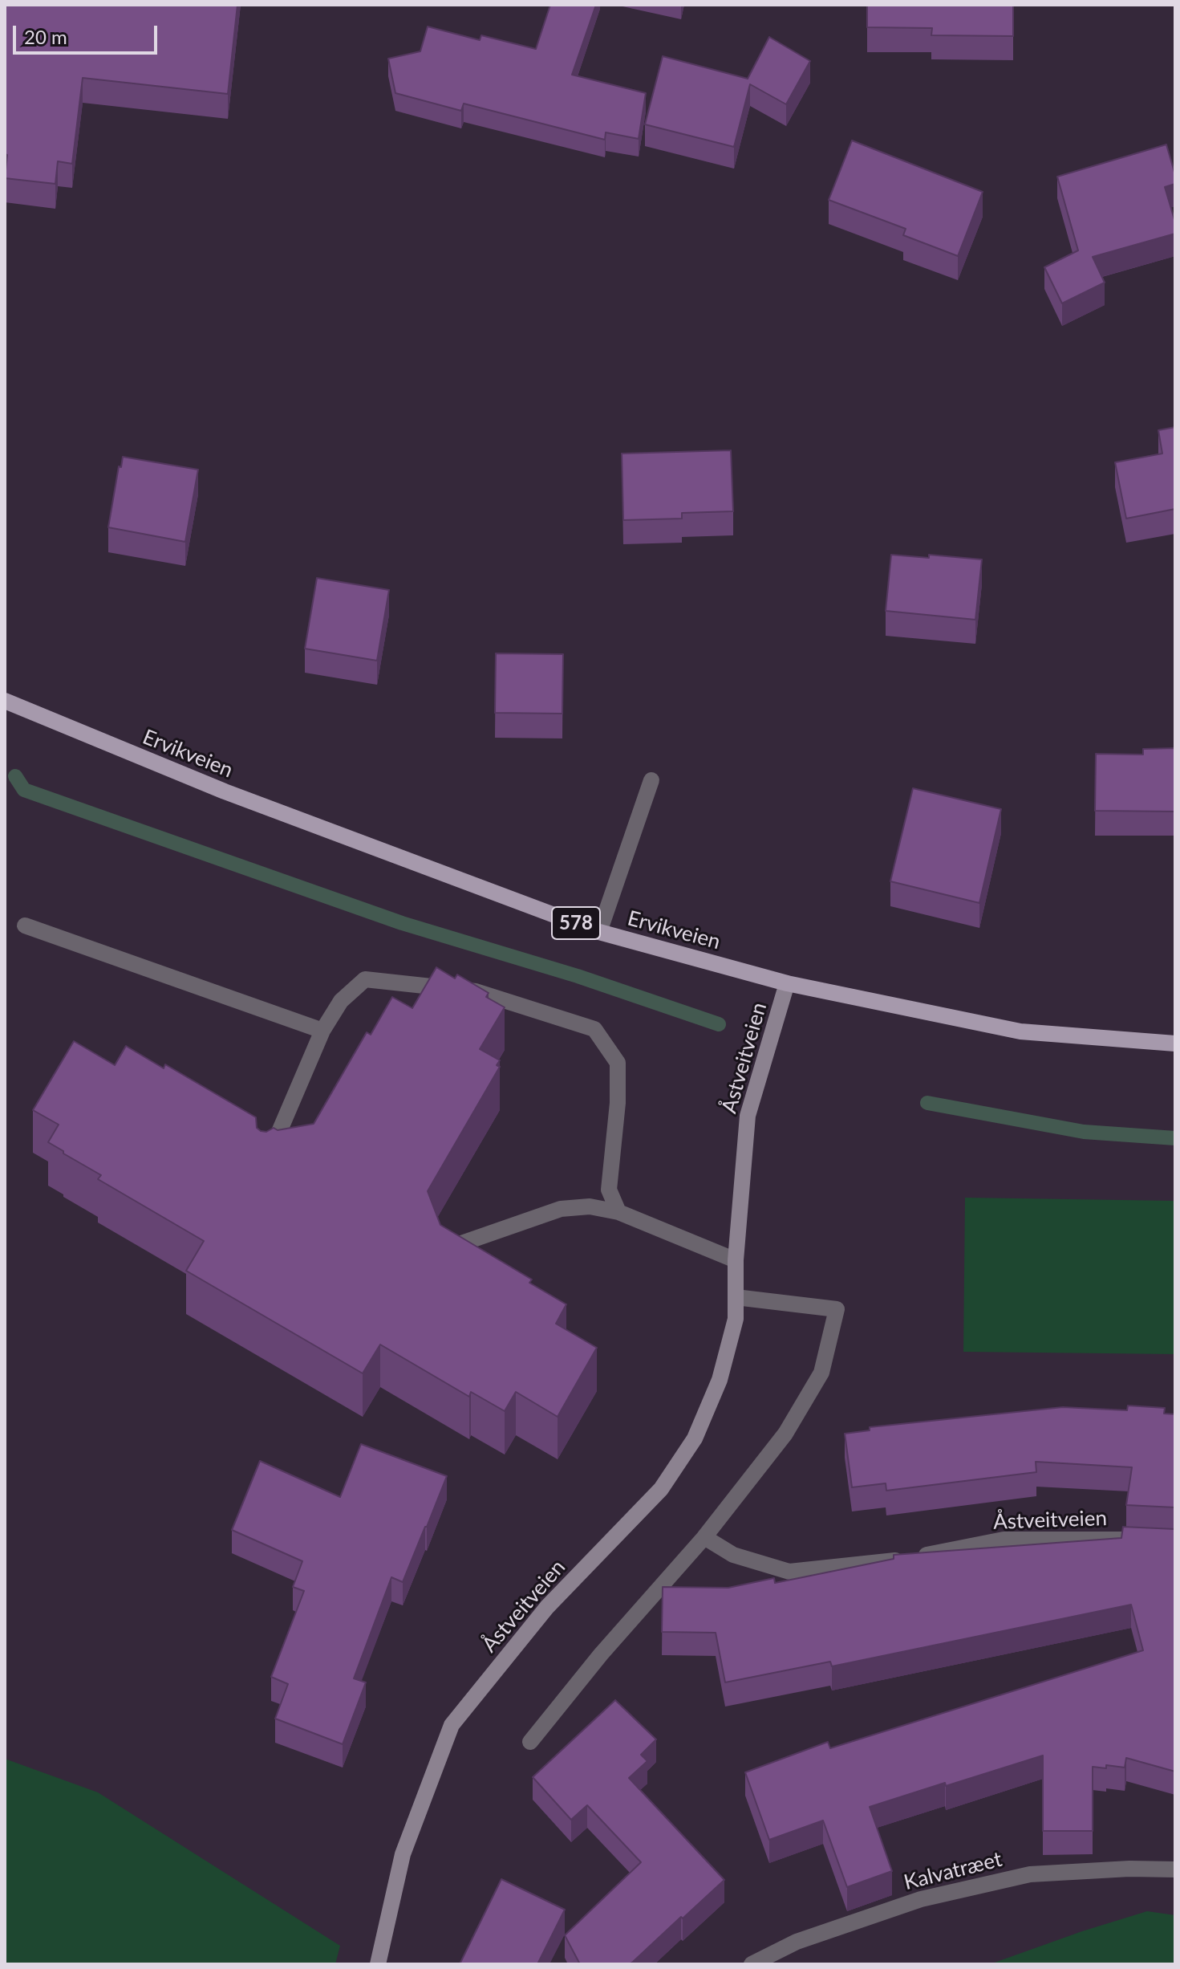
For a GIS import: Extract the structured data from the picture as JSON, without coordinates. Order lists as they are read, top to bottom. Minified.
{"streets":{"main road":["Ervikveien","578"],"street":["Åstveitveien","Kalvatræet"]},"crossings":[["Ervikveien","Åstveitveien"]],"scale_bar":"20 m"}
